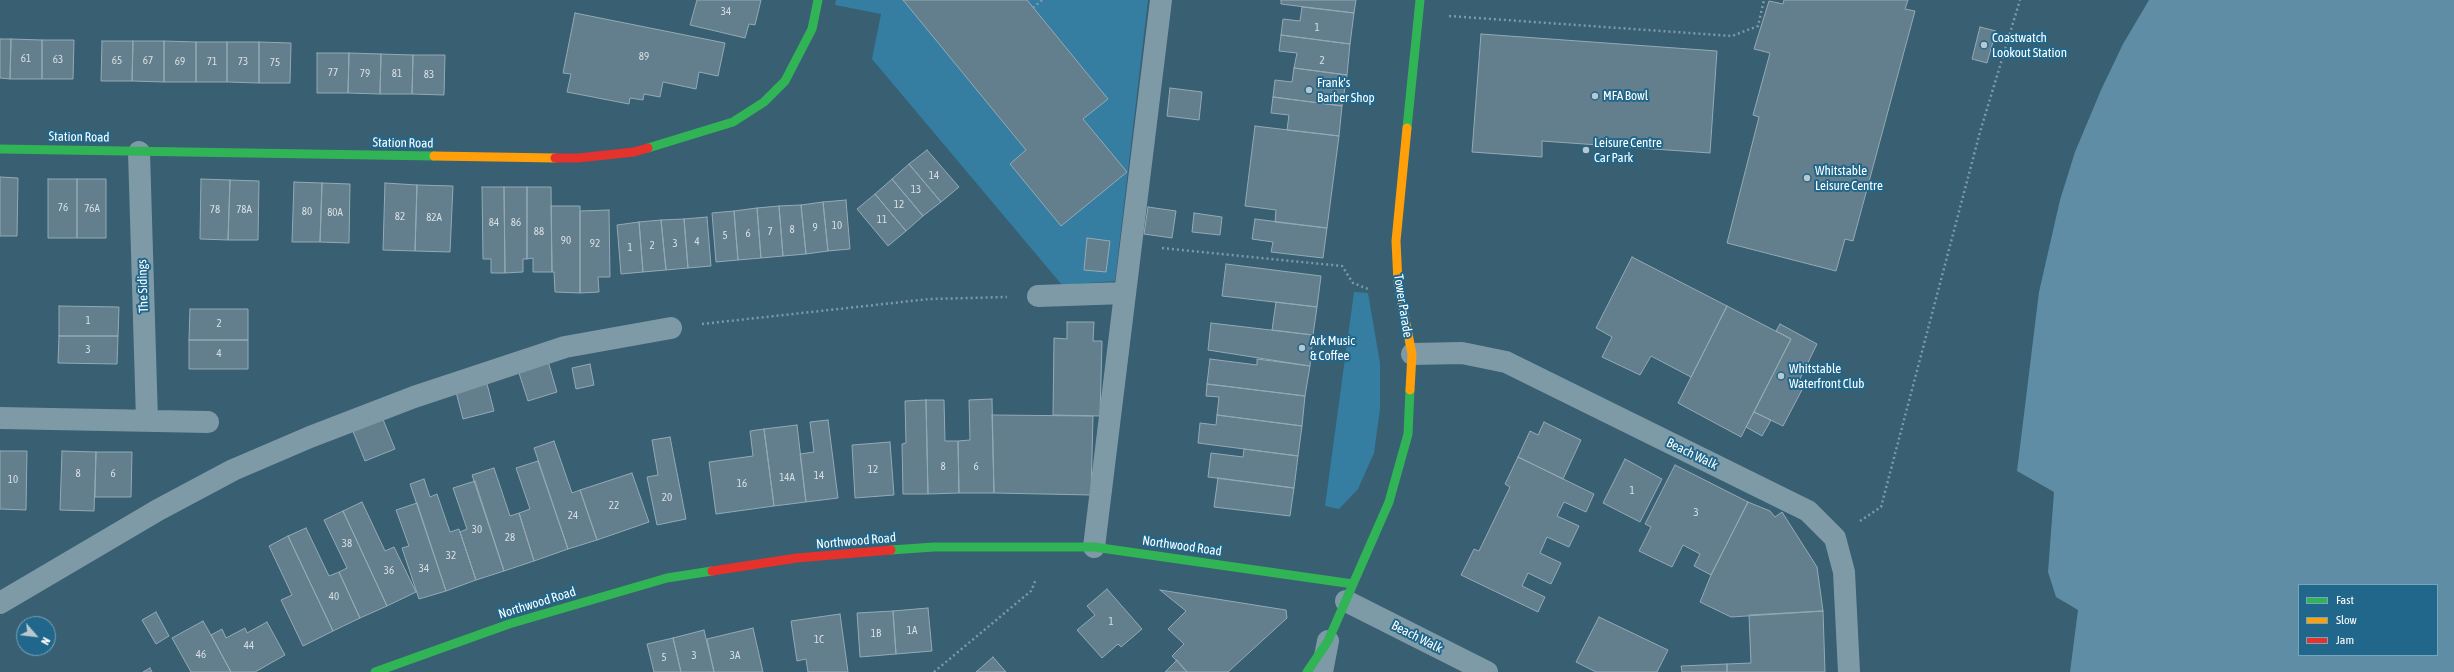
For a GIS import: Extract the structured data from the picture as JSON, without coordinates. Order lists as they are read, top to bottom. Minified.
{"streets":{"street":["Station Road","The Sidings","Tower Parade","Beach Walk","Northwood Road"]},"crossings":[["Station Road","The Sidings"],["Tower Parade","Beach Walk"],["Tower Parade","Northwood Road"],["Beach Walk","Northwood Road"]],"places":["Coastwatch Lookout Station","Frank's Barber Shop","MFA Bowl","Leisure Centre Car Park","Whitstable Leisure Centre","Ark Music & Coffee","Whitstable Waterfront Club"],"house_numbers":["34","1","89","61","63","65","67","2","69","71","73","75","77","79","81","83","14","13","12","76","76A","78","78A","80","80A","82","82A","11","84","86","10","9","8","88","7","6","5","90","4","92","3","2","1","1","2","3","4","8","6","12","8","6","14","14A","10","16","1","20","22","3","24","30","28","38","32","34","36","40","1","1A","1B","1C","44","46","3","3A","5"],"legend":["Fast","Slow","Jam"],"north":"bottom right"}
